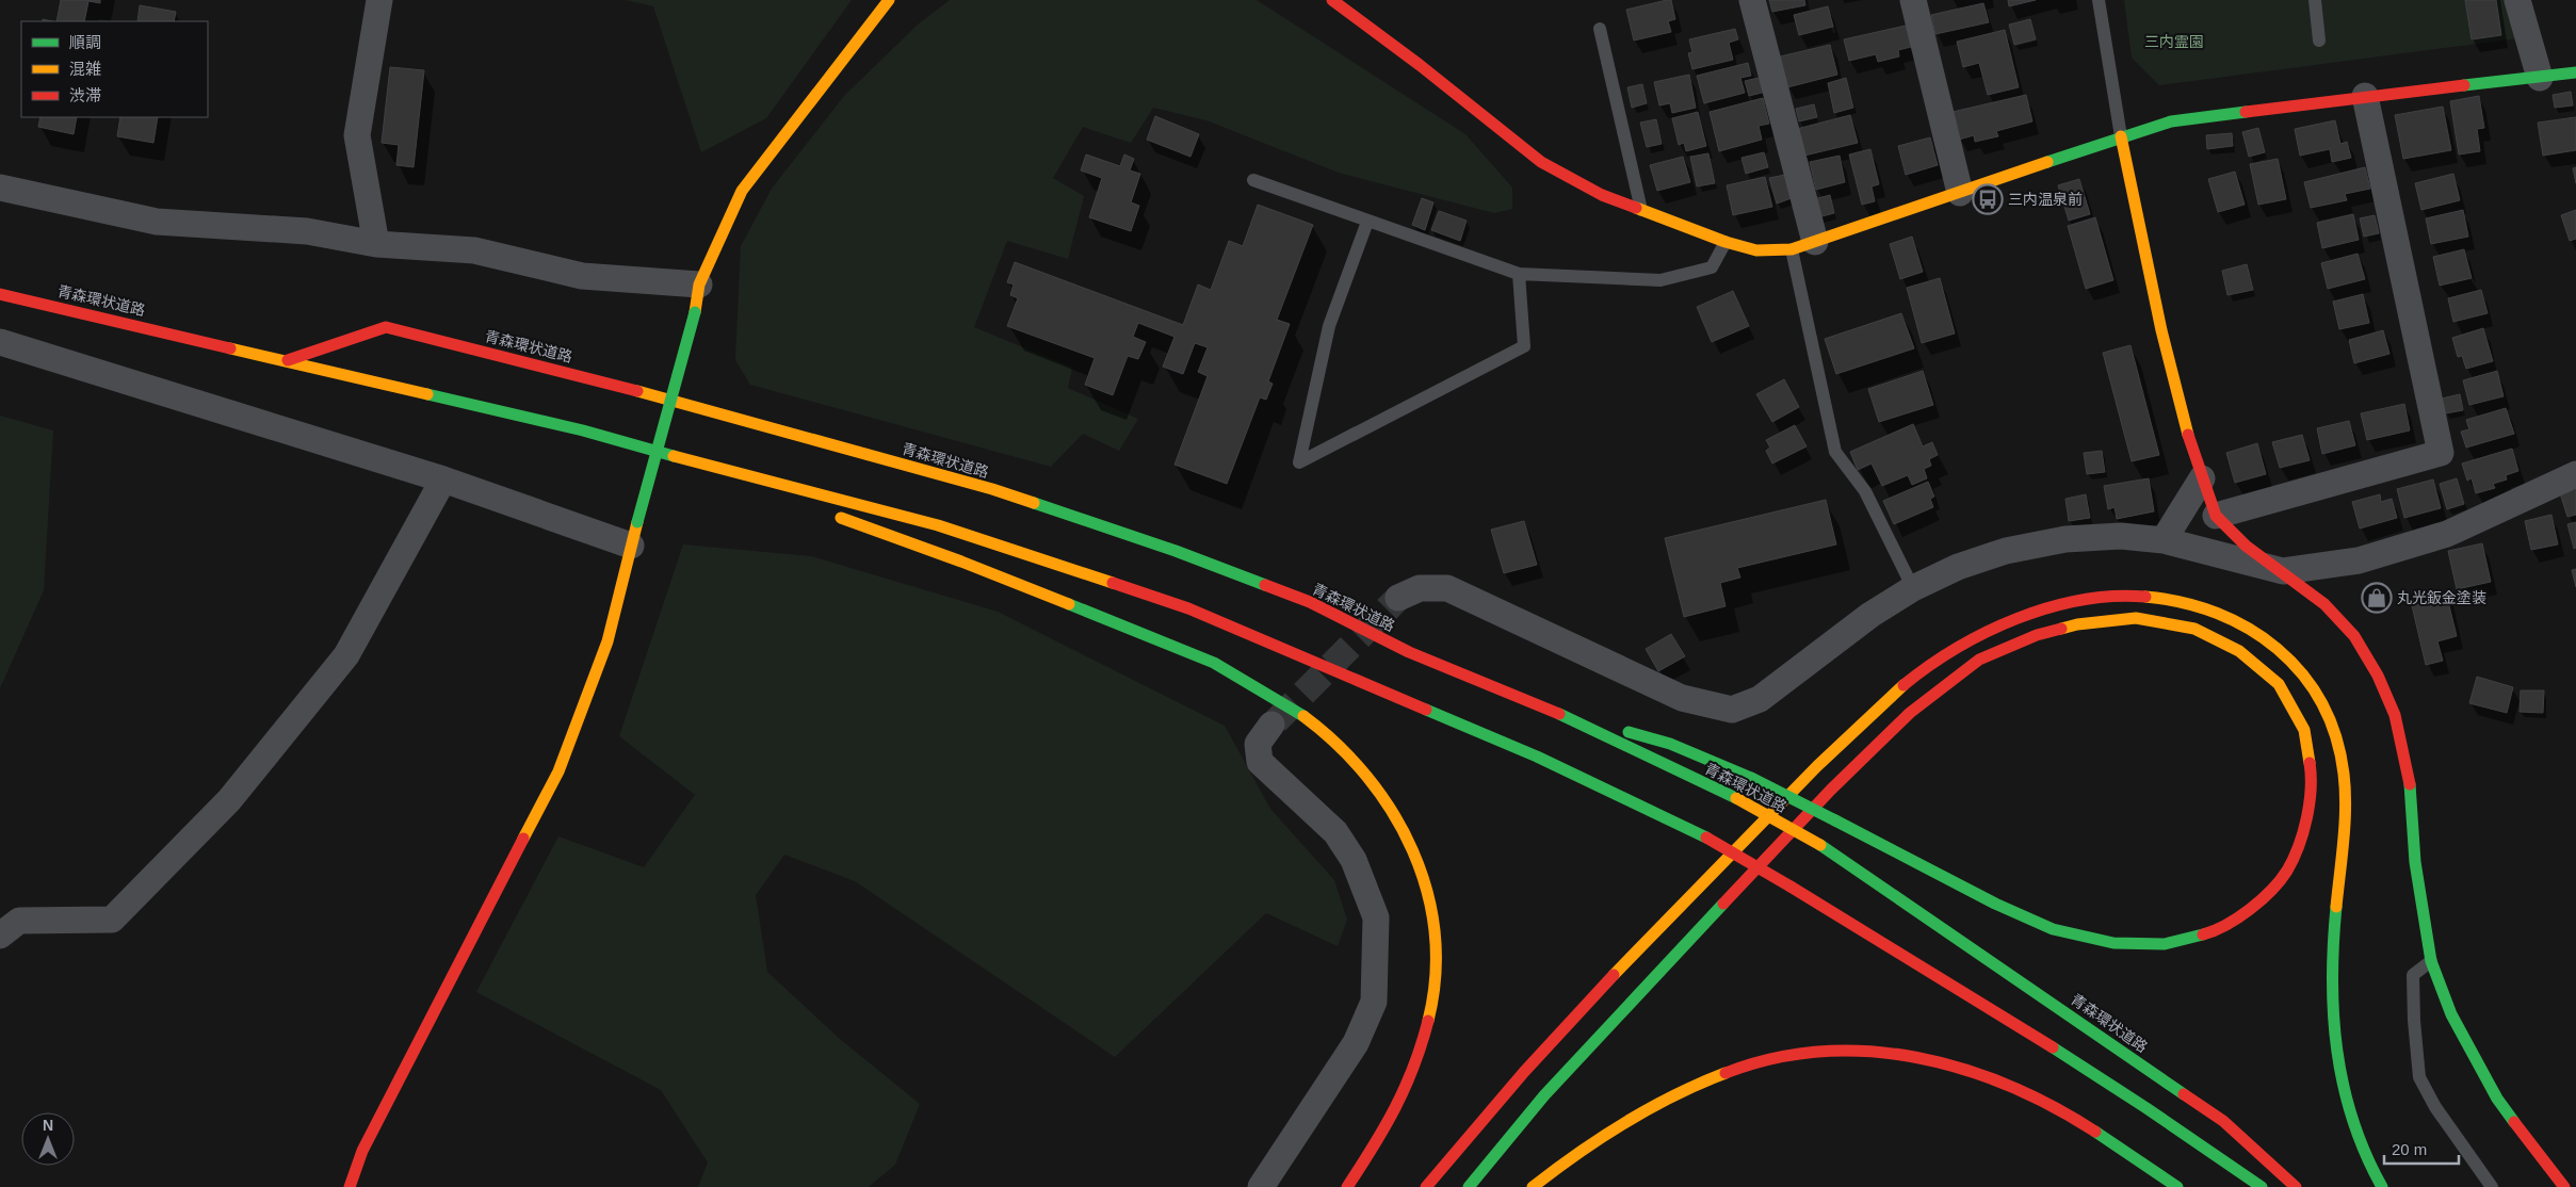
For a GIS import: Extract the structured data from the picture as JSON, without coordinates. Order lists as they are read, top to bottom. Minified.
{"streets":{"main road":["青森環状道路"]},"parks":["三内霊園"],"places":{"bus stop":["三内温泉前"],"shop":["丸光鈑金塗装"]},"legend":["順調","混雑","渋滞"],"scale_bar":"20 m","north":"top"}
